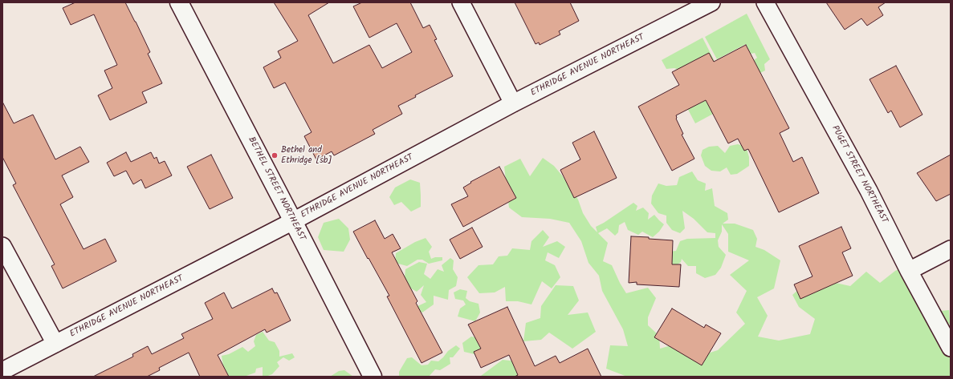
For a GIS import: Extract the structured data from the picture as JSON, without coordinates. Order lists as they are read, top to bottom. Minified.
{"streets":{"street":["ETHRIDGE AVENUE NORTHEAST","PUGET STREET NORTHEAST","BETHEL STREET NORTHEAST"]},"crossings":[["ETHRIDGE AVENUE NORTHEAST","BETHEL STREET NORTHEAST"]],"places":["Bethel and Ethridge [sb]"]}
